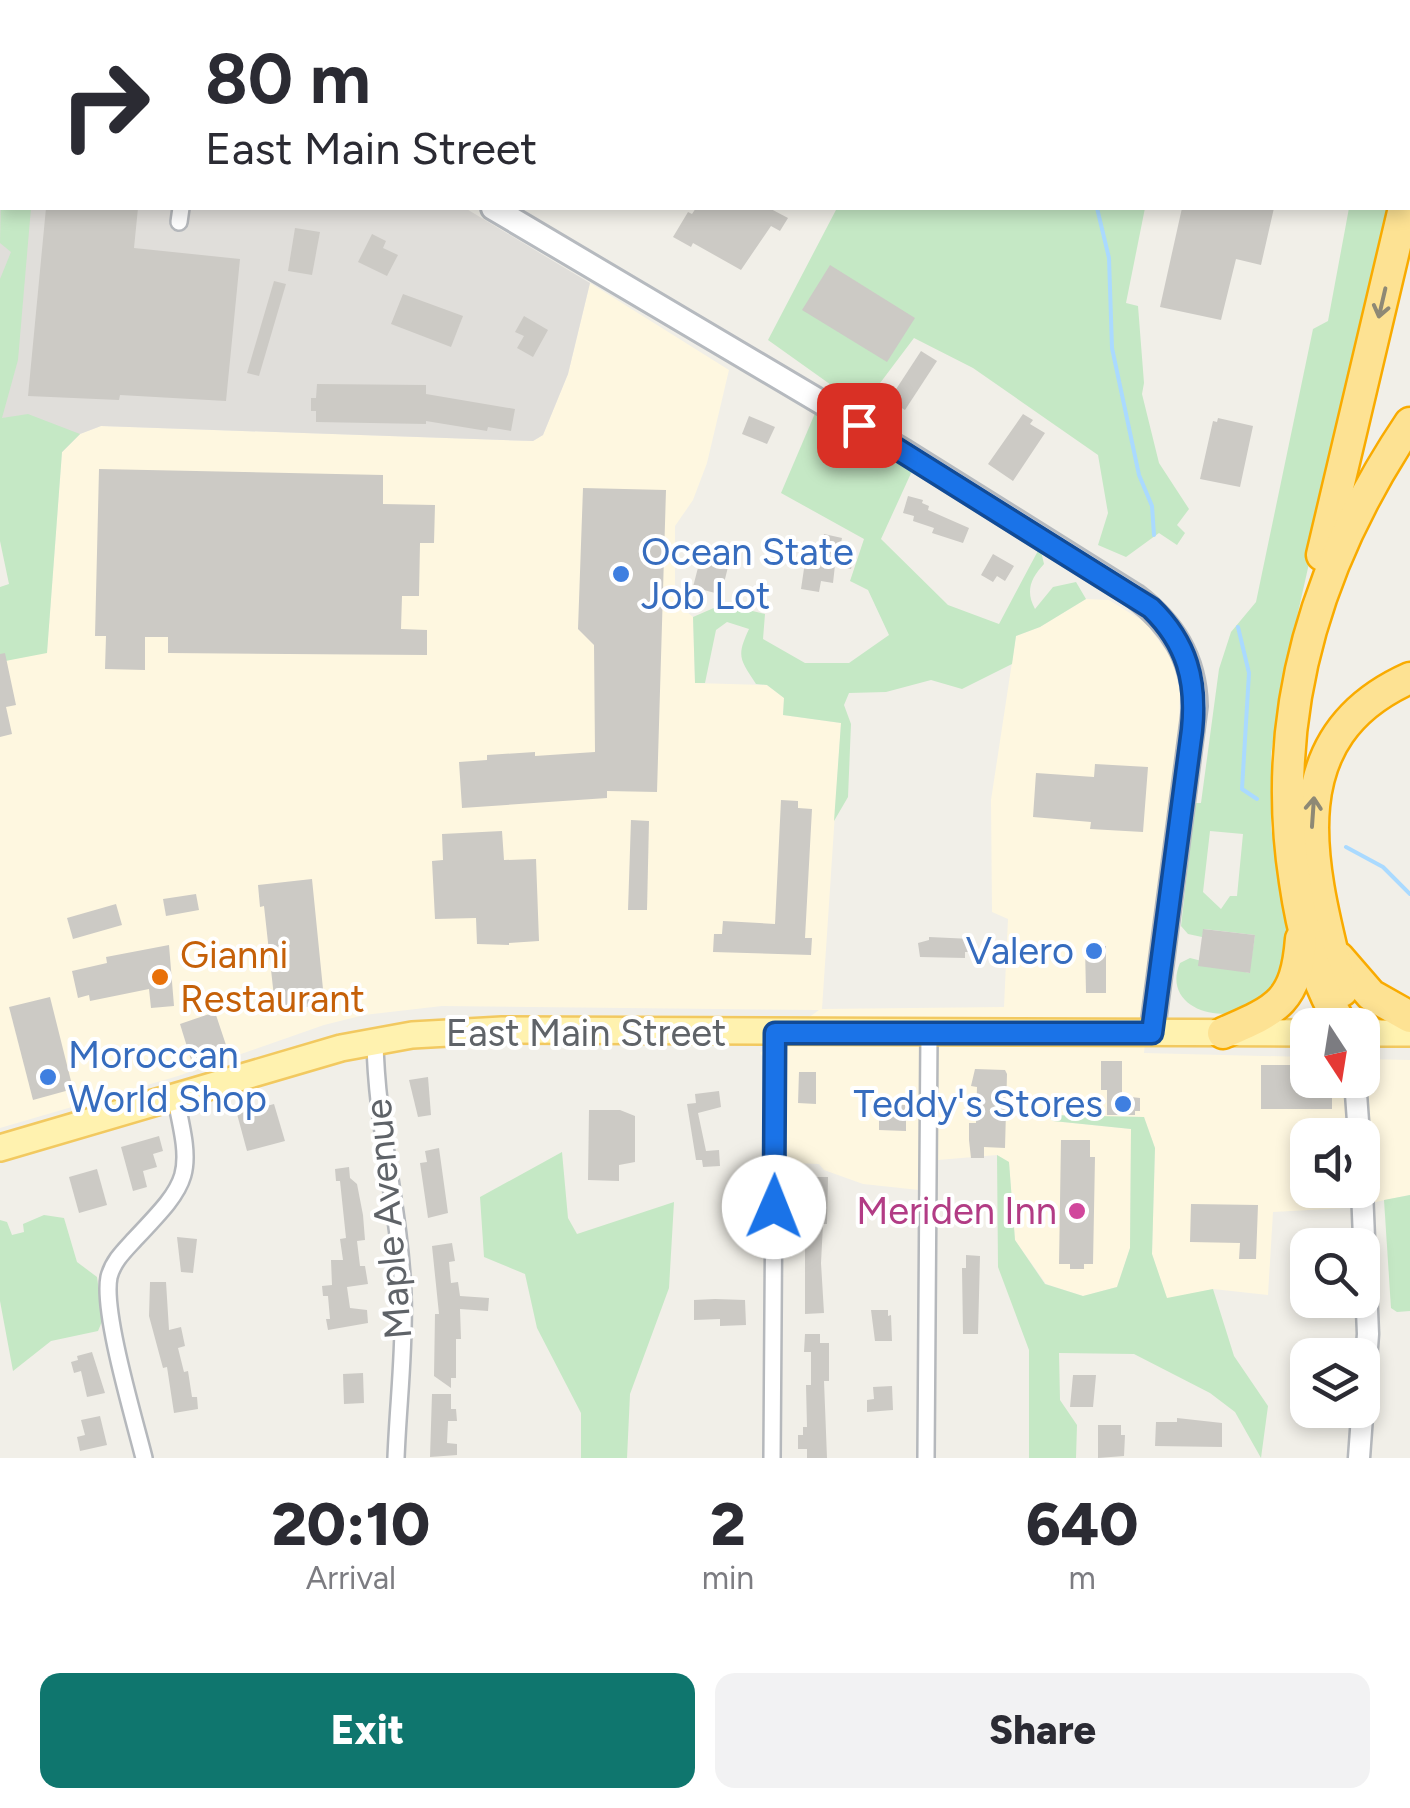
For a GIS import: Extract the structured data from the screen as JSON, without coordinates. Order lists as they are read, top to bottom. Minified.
{"streets":{"main road":["East Main Street"],"street":["Maple Avenue"]},"crossings":[["East Main Street","Maple Avenue"]],"places":["Ocean State Job Lot","Valero","Gianni Restaurant","Moroccan World Shop","Teddy's Stores","Meriden Inn"],"north":"bottom","page":{"turn":["80 m","East Main Street"],"eta":["20:10","Arrival","2","min","640","m"],"buttons":["Exit","Share"]}}
